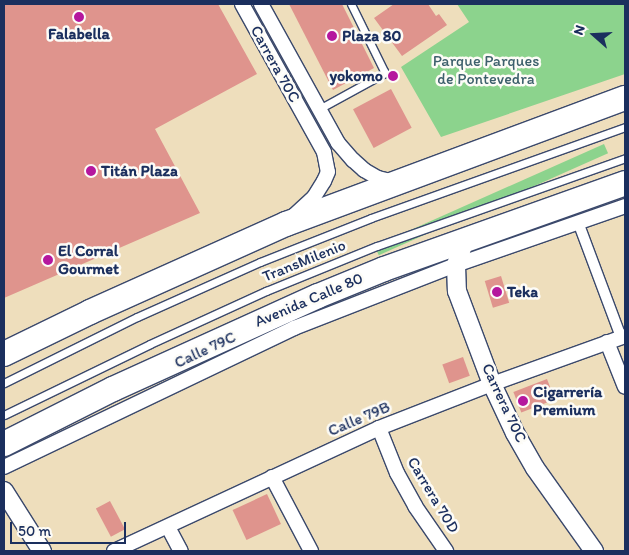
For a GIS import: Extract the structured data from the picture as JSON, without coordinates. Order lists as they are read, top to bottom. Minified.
{"streets":{"highway":["Avenida Calle 80"],"street":["Carrera 70C","Calle 79C","Calle 79B","Carrera 70D"],"lane":["TransMilenio"]},"crossings":[["Carrera 70C","Avenida Calle 80"],["Carrera 70C","Calle 79C"],["Carrera 70C","Calle 79B"],["Calle 79B","Carrera 70D"]],"parks":["Parque Parques de Pontevedra"],"places":["Falabella","Plaza 80","yokomo","Titán Plaza","El Corral Gourmet","Teka","Cigarrería Premium"],"scale_bar":"50 m","north":"left"}
